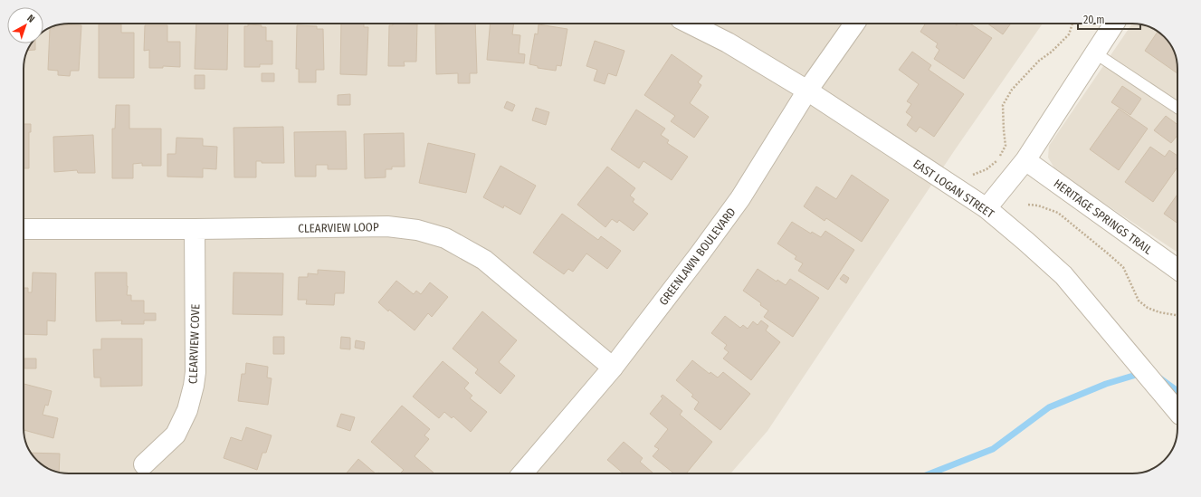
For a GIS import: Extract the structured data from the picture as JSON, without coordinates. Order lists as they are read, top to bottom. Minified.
{"streets":{"street":["EAST LOGAN STREET","HERITAGE SPRINGS TRAIL","CLEARVIEW LOOP","GREENLAWN BOULEVARD","CLEARVIEW COVE"]},"crossings":[["EAST LOGAN STREET","GREENLAWN BOULEVARD"],["CLEARVIEW LOOP","GREENLAWN BOULEVARD"],["CLEARVIEW LOOP","CLEARVIEW COVE"]],"scale_bar":"20 m","north":"top right"}
